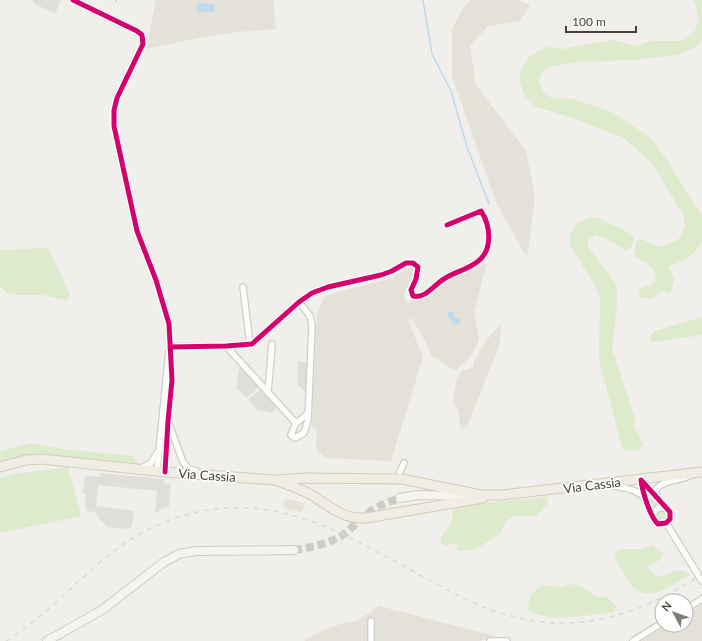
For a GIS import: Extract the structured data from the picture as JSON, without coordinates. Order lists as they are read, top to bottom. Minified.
{"streets":{"main road":["Via Cassia"]},"scale_bar":"100 m","north":"top left"}
